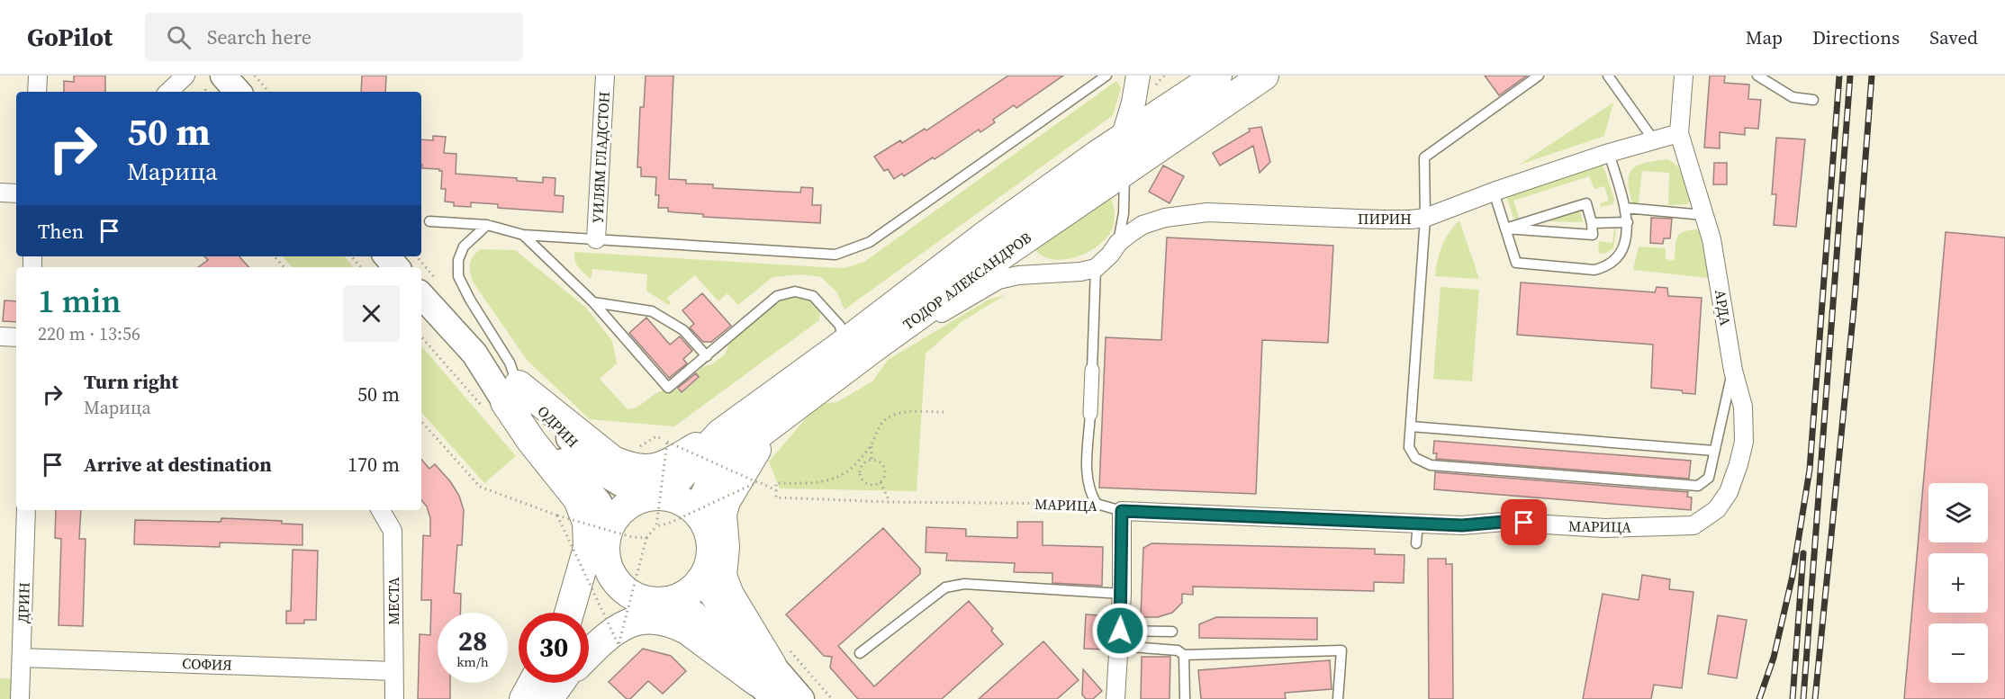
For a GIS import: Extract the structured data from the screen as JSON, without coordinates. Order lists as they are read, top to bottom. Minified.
{"streets":{"main road":["ТОДОР АЛЕКСАНДРОВ","ОДРИН"],"street":["УИЛЯМ ГЛАДСТОН","ПИРИН","АРДА","МАРИЦА","МЕСТА","ДРИН","СОФИЯ"]},"crossings":[["ПИРИН","АРДА"],["ТОДОР АЛЕКСАНДРОВ","ОДРИН"],["АРДА","МАРИЦА"],["МЕСТА","СОФИЯ"],["ДРИН","СОФИЯ"]],"page":{"header":"GoPilot","search":"Search here","nav":["Map","Directions","Saved"],"turn":["50 m","Марица"],"then":"Then","heading":["1 min","220 m · 13:56"],"list":[{"name":"Turn right","note":"Марица","value":"50 m"},{"name":"Arrive at destination","value":"170 m"}],"map_buttons":["+","−"],"speed":"28 km/h","limit":"30"}}
